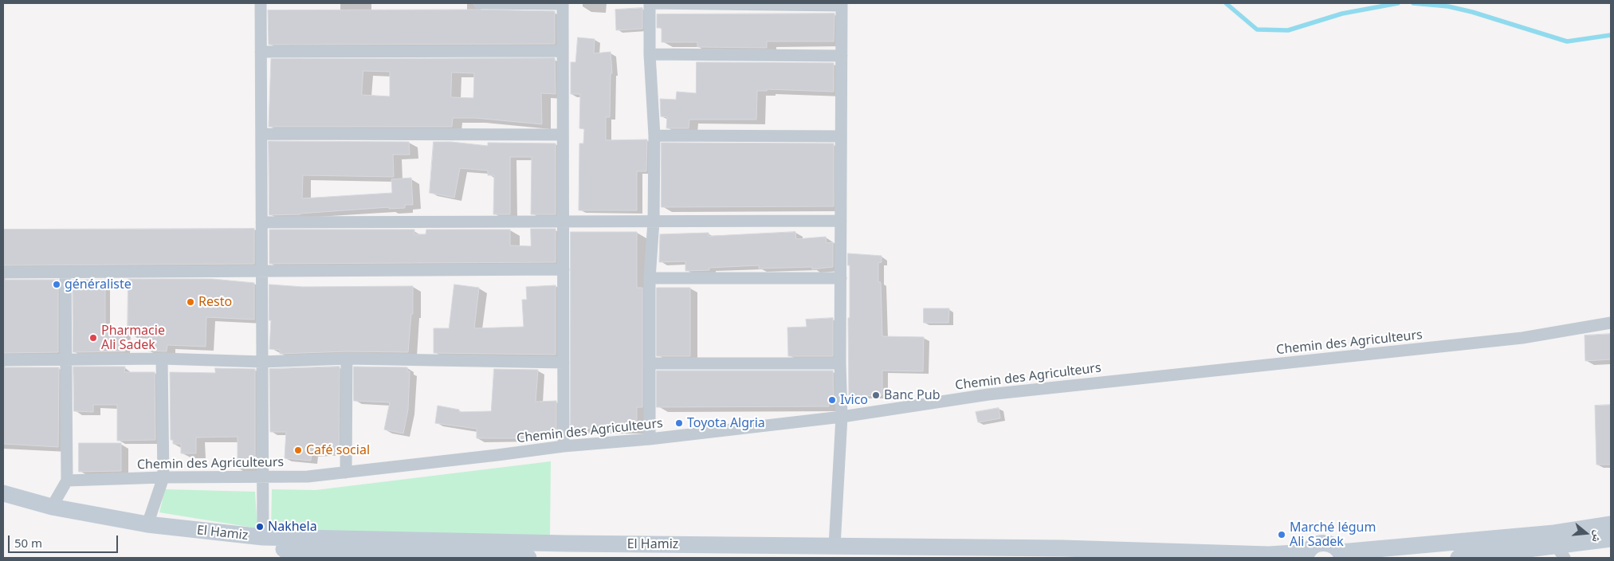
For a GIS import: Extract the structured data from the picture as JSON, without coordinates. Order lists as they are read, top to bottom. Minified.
{"streets":{"main road":["El Hamiz"],"street":["Chemin des Agriculteurs"]},"places":["généraliste","Resto","Pharmacie Ali Sadek","Banc Pub","Ivico","Toyota Algria","Café social","Nakhela","Marché légum Ali Sadek"],"scale_bar":"50 m","north":"right"}
